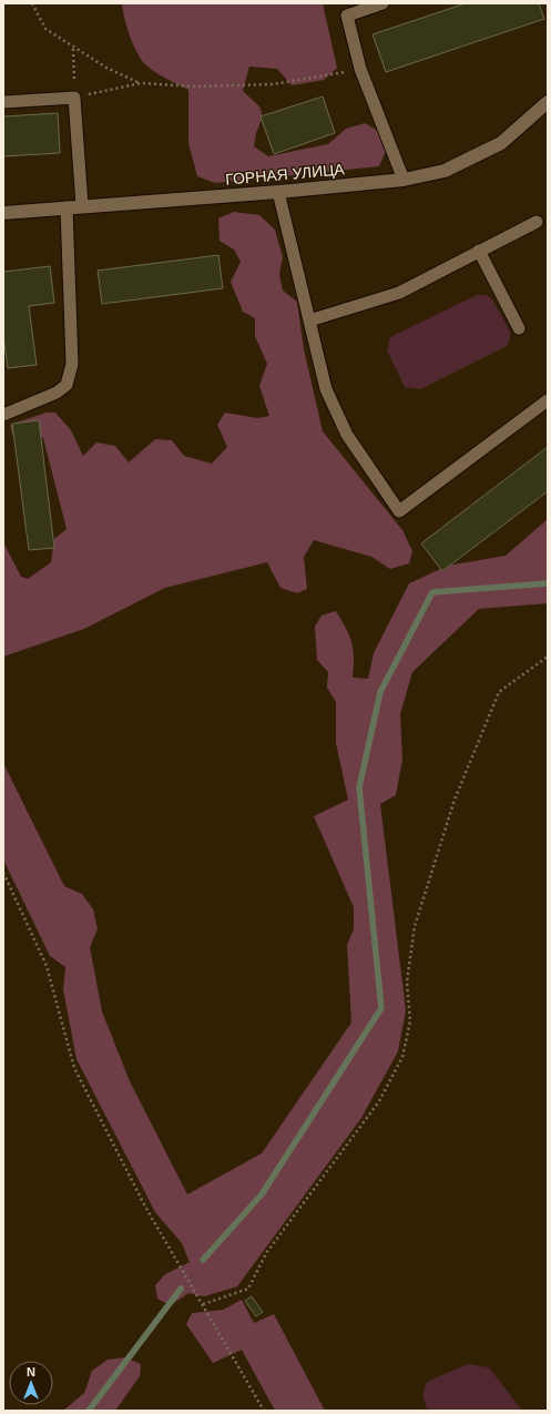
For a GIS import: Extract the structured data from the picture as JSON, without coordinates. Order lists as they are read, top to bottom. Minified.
{"streets":{"street":["ГОРНАЯ УЛИЦА"]},"north":"top"}
